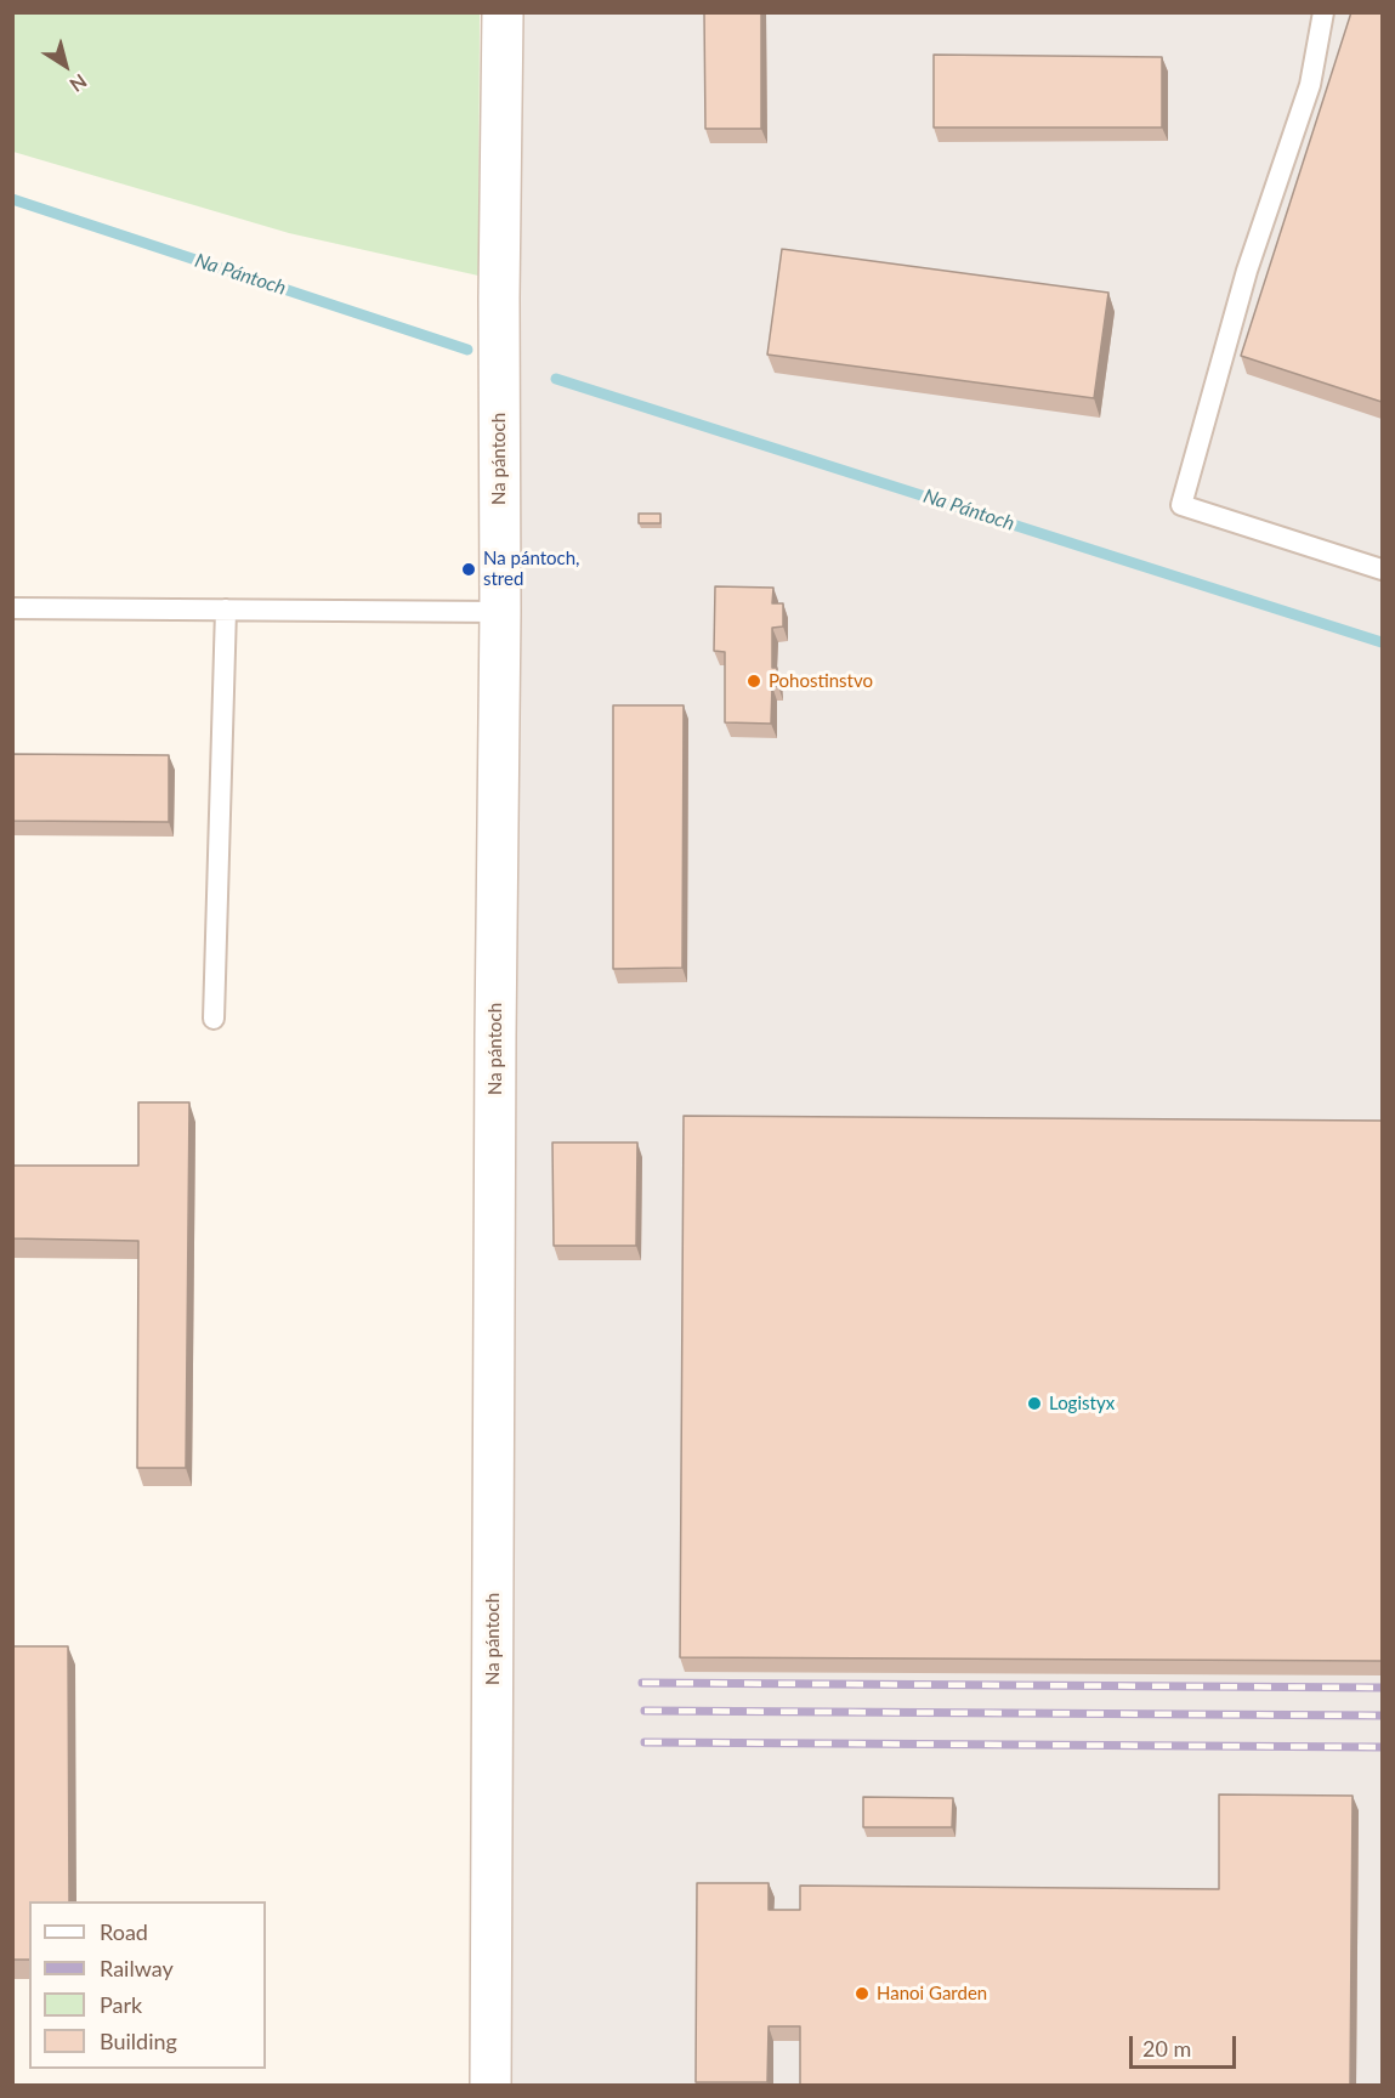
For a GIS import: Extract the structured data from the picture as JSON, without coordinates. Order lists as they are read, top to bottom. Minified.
{"streets":{"street":["Na pántoch"]},"water":["Na Pántoch"],"places":["Na pántoch, stred","Pohostinstvo","Logistyx","Hanoi Garden"],"legend":["Road","Railway","Park","Building"],"scale_bar":"20 m","north":"bottom right"}
